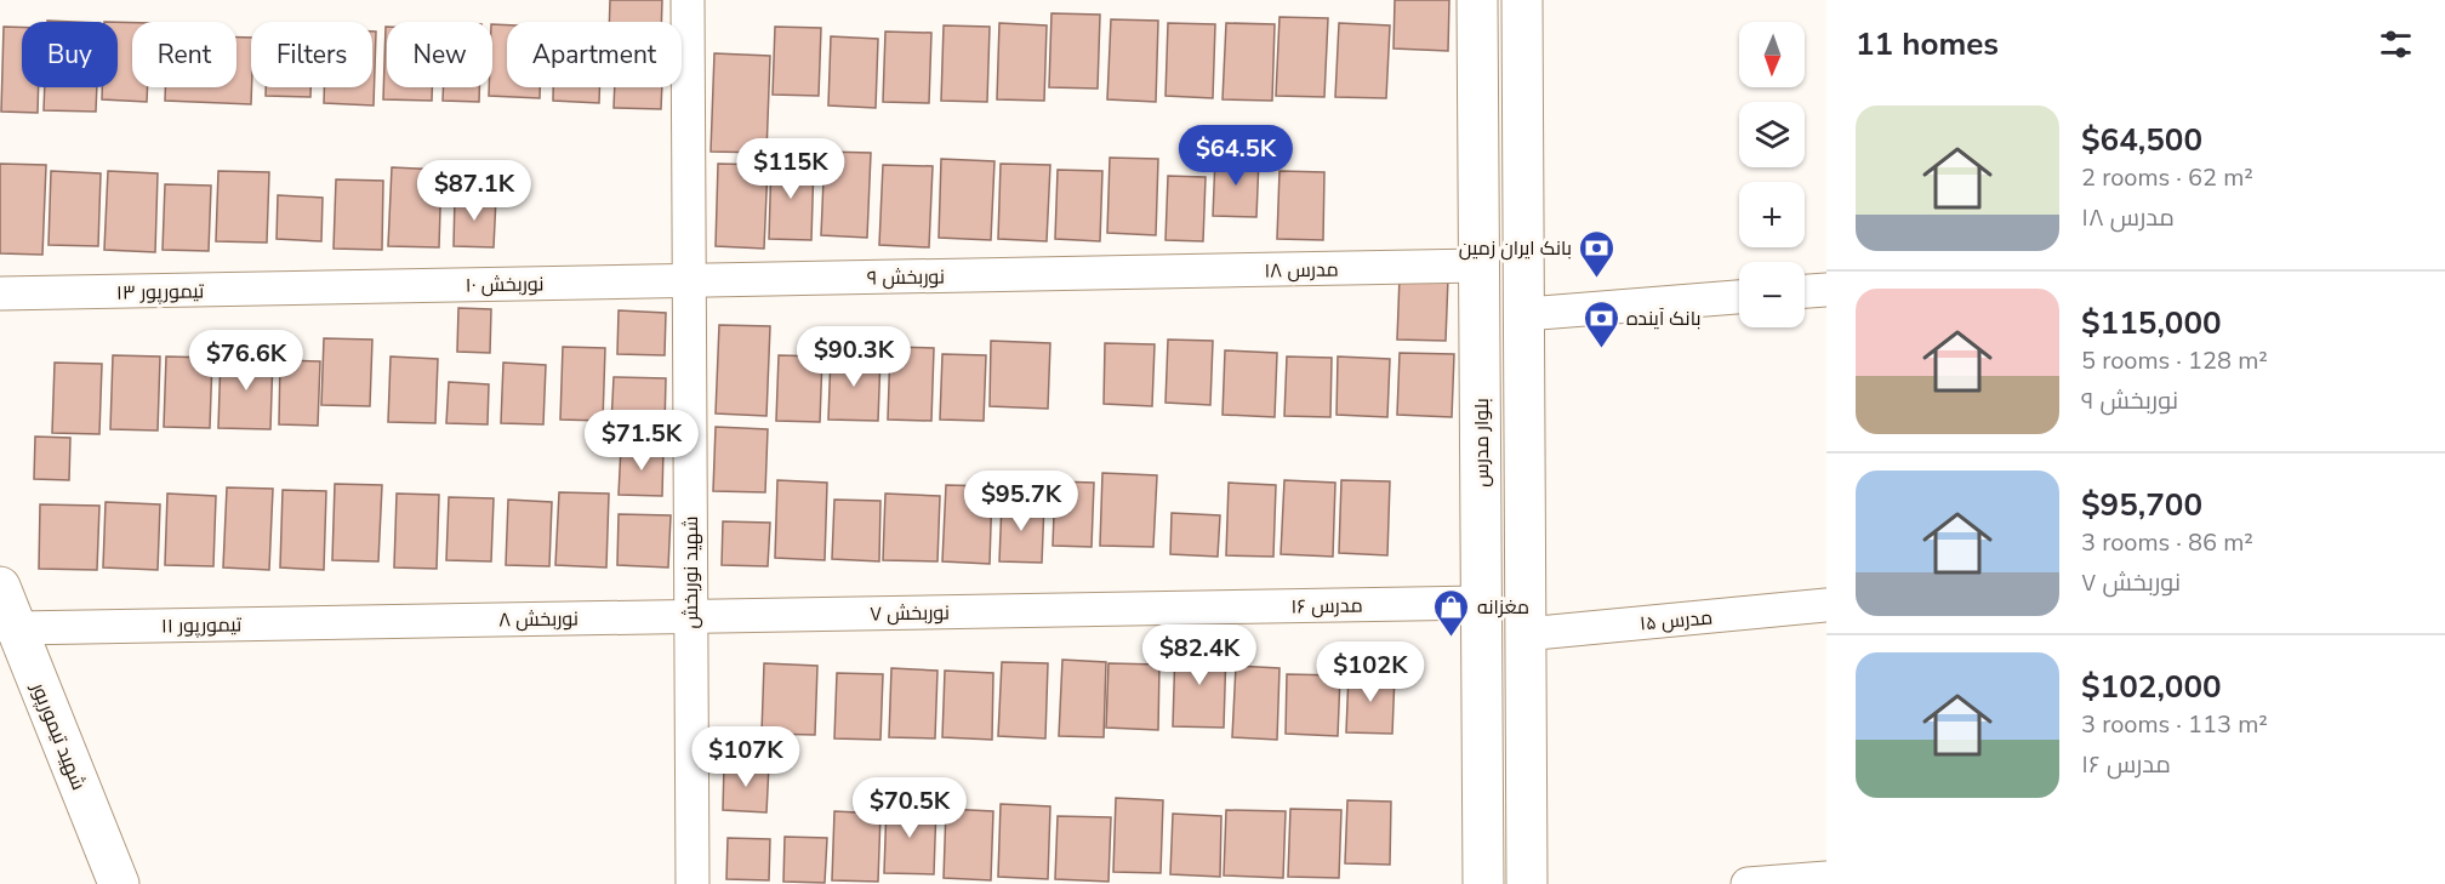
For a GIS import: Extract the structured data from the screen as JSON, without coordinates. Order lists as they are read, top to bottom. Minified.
{"streets":{"main road":["بلوار مدرس","شهید تیمورپور"],"street":["مدرس ۱۸","نوربخش ۹","نوربخش ۱۰","تیمورپور ۱۳","شهید نوربخش","مدرس ۱۶","نوربخش ۷","نوربخش ۸","مدرس ۱۵","تیمورپور ۱۱"]},"crossings":[["مدرس ۱۸","نوربخش ۹"],["مدرس ۱۸","بلوار مدرس"],["نوربخش ۹","نوربخش ۱۰"],["نوربخش ۹","شهید نوربخش"],["نوربخش ۱۰","تیمورپور ۱۳"],["نوربخش ۱۰","شهید نوربخش"],["بلوار مدرس","مدرس ۱۶"],["شهید نوربخش","نوربخش ۷"],["شهید نوربخش","نوربخش ۸"],["مدرس ۱۶","نوربخش ۷"],["نوربخش ۷","نوربخش ۸"],["نوربخش ۸","تیمورپور ۱۱"],["تیمورپور ۱۱","شهید تیمورپور"]],"places":{"bank":["بانک ایران زمین","بانک آینده"],"shop":["مغزانه"]},"north":"bottom","page":{"heading":"11 homes","map_buttons":["+","−"],"chip":["Buy","Rent","Filters","New","Apartment"],"list":[{"name":"$64,500","note":"2 rooms · 62 m² · مدرس ۱۸"},{"name":"$115,000","note":"5 rooms · 128 m² · نوربخش ۹"},{"name":"$95,700","note":"3 rooms · 86 m² · نوربخش ۷"},{"name":"$102,000","note":"3 rooms · 113 m² · مدرس ۱۶"}],"price":["$64.5K","$115K","$87.1K","$90.3K","$76.6K","$71.5K","$95.7K","$82.4K","$102K","$107K","$70.5K"]}}
